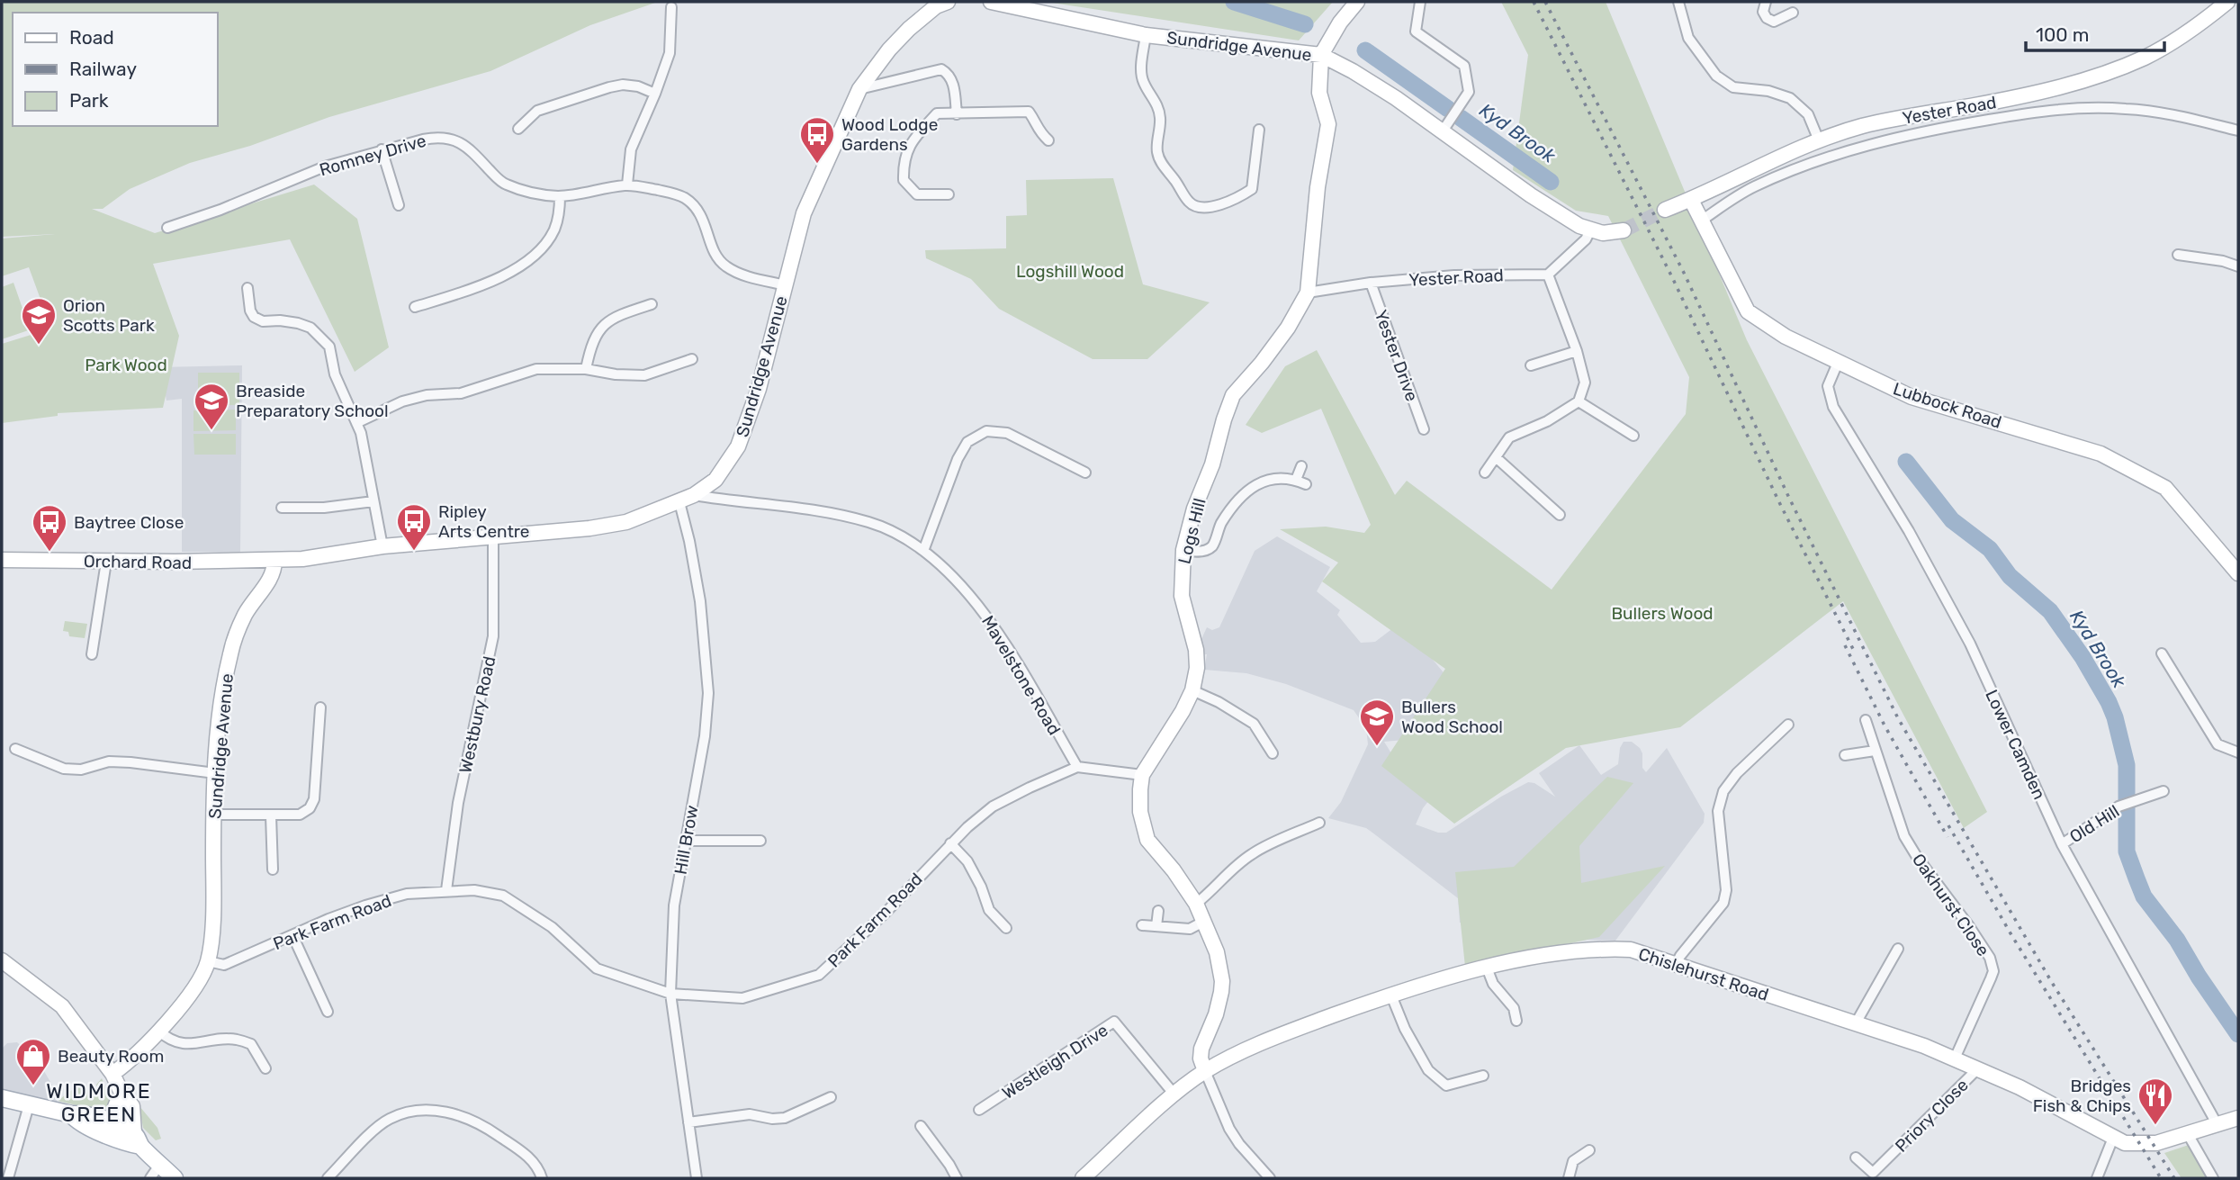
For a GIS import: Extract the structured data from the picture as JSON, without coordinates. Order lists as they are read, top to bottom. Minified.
{"streets":{"street":["Sundridge Avenue","Yester Road","Romney Drive","Yester Drive","Lubbock Road","Logs Hill","Orchard Road","Mavelstone Road","Westbury Road","Lower Camden","Old Hill","Hill Brow","Oakhurst Close","Park Farm Road","Chislehurst Road","Westleigh Drive","Priory Close"]},"crossings":[["Sundridge Avenue","Romney Drive"],["Sundridge Avenue","Logs Hill"],["Sundridge Avenue","Orchard Road"],["Sundridge Avenue","Mavelstone Road"],["Sundridge Avenue","Westbury Road"],["Sundridge Avenue","Hill Brow"],["Sundridge Avenue","Park Farm Road"],["Yester Road","Yester Drive"],["Yester Road","Lubbock Road"],["Yester Road","Logs Hill"],["Lubbock Road","Lower Camden"],["Logs Hill","Chislehurst Road"],["Mavelstone Road","Park Farm Road"],["Westbury Road","Park Farm Road"],["Lower Camden","Old Hill"],["Lower Camden","Chislehurst Road"],["Hill Brow","Park Farm Road"],["Oakhurst Close","Chislehurst Road"],["Chislehurst Road","Westleigh Drive"],["Chislehurst Road","Priory Close"]],"districts":["WIDMORE GREEN"],"water":["Kyd Brook"],"parks":["Logshill Wood","Park Wood","Bullers Wood"],"places":{"bus stop":["Wood Lodge Gardens","Ripley Arts Centre","Baytree Close"],"school or university":["Orion Scotts Park","Breaside Preparatory School","Bullers Wood School"],"shop":["Beauty Room"],"restaurant":["Bridges Fish & Chips"]},"legend":["Road","Railway","Park"],"scale_bar":"100 m"}
